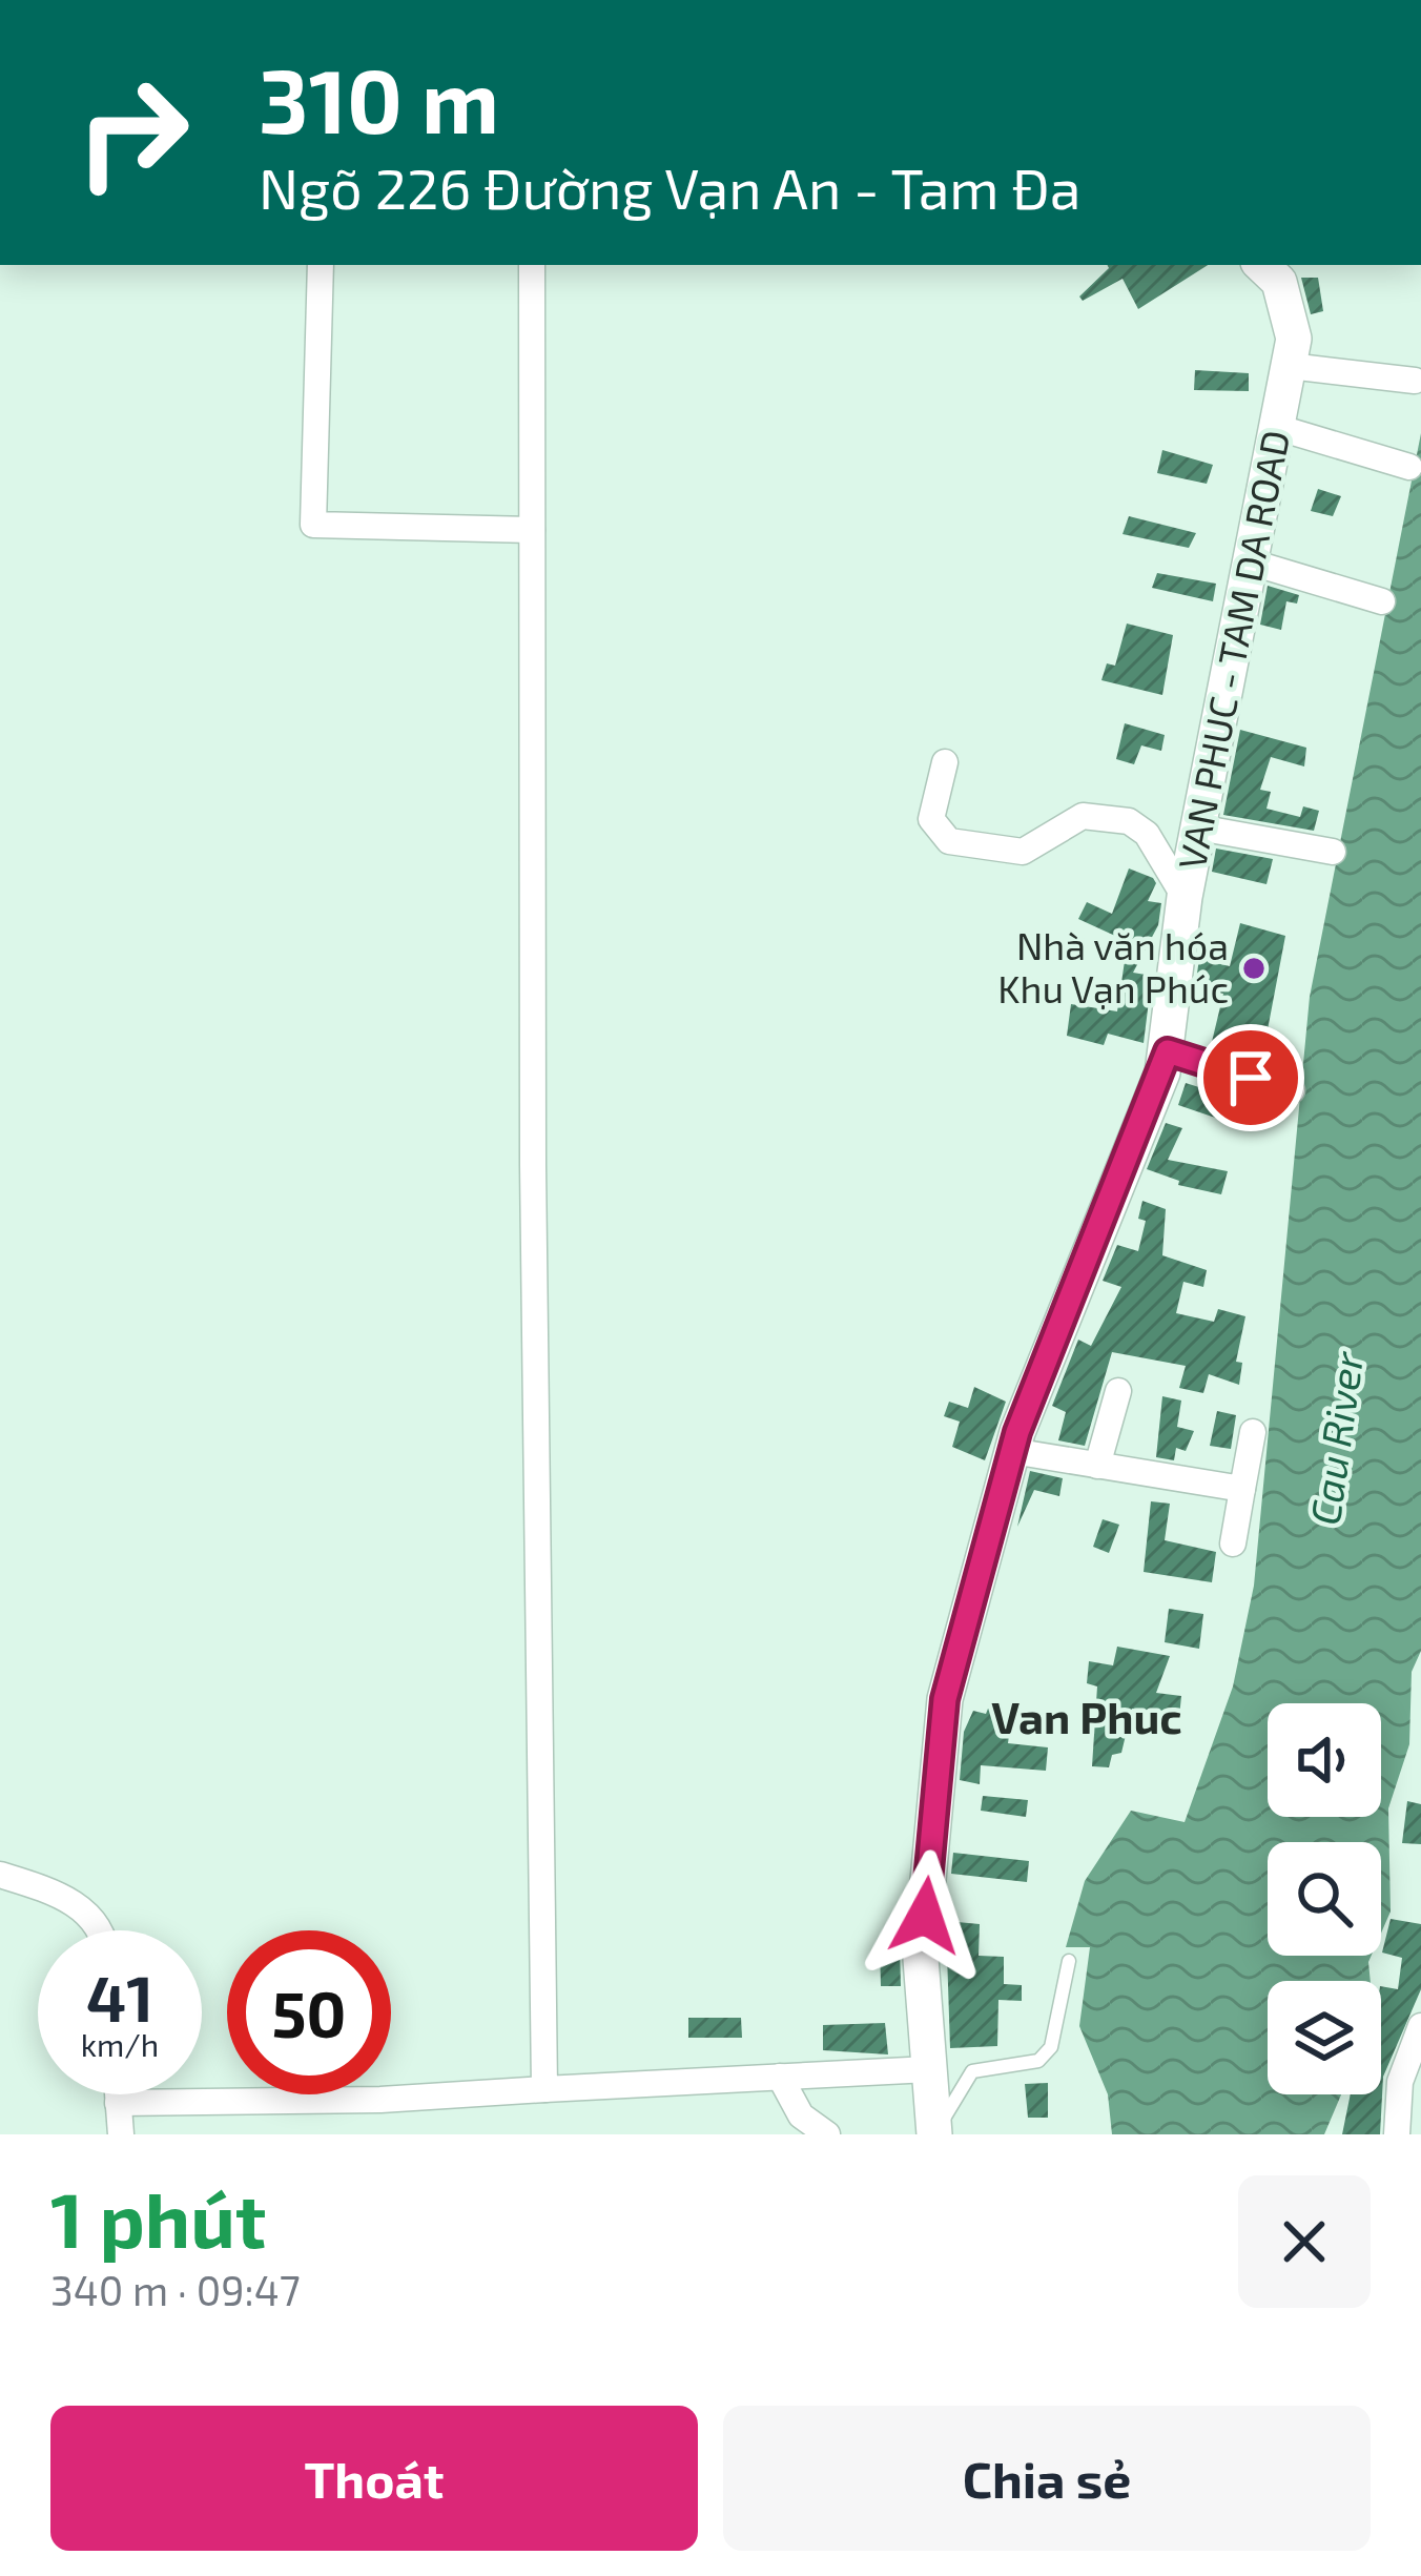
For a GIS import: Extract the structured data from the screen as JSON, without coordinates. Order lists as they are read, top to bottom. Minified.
{"streets":{"main road":["VAN PHUC - TAM DA ROAD"]},"districts":["Van Phuc"],"water":["Cau River"],"places":["Nhà văn hóa Khu Vạn Phúc"],"page":{"turn":["310 m","Ngõ 226 Đường Vạn An - Tam Đa"],"speed":"41 km/h","limit":"50","heading":["1 phút","340 m · 09:47"],"buttons":["Thoát","Chia sẻ"]}}
